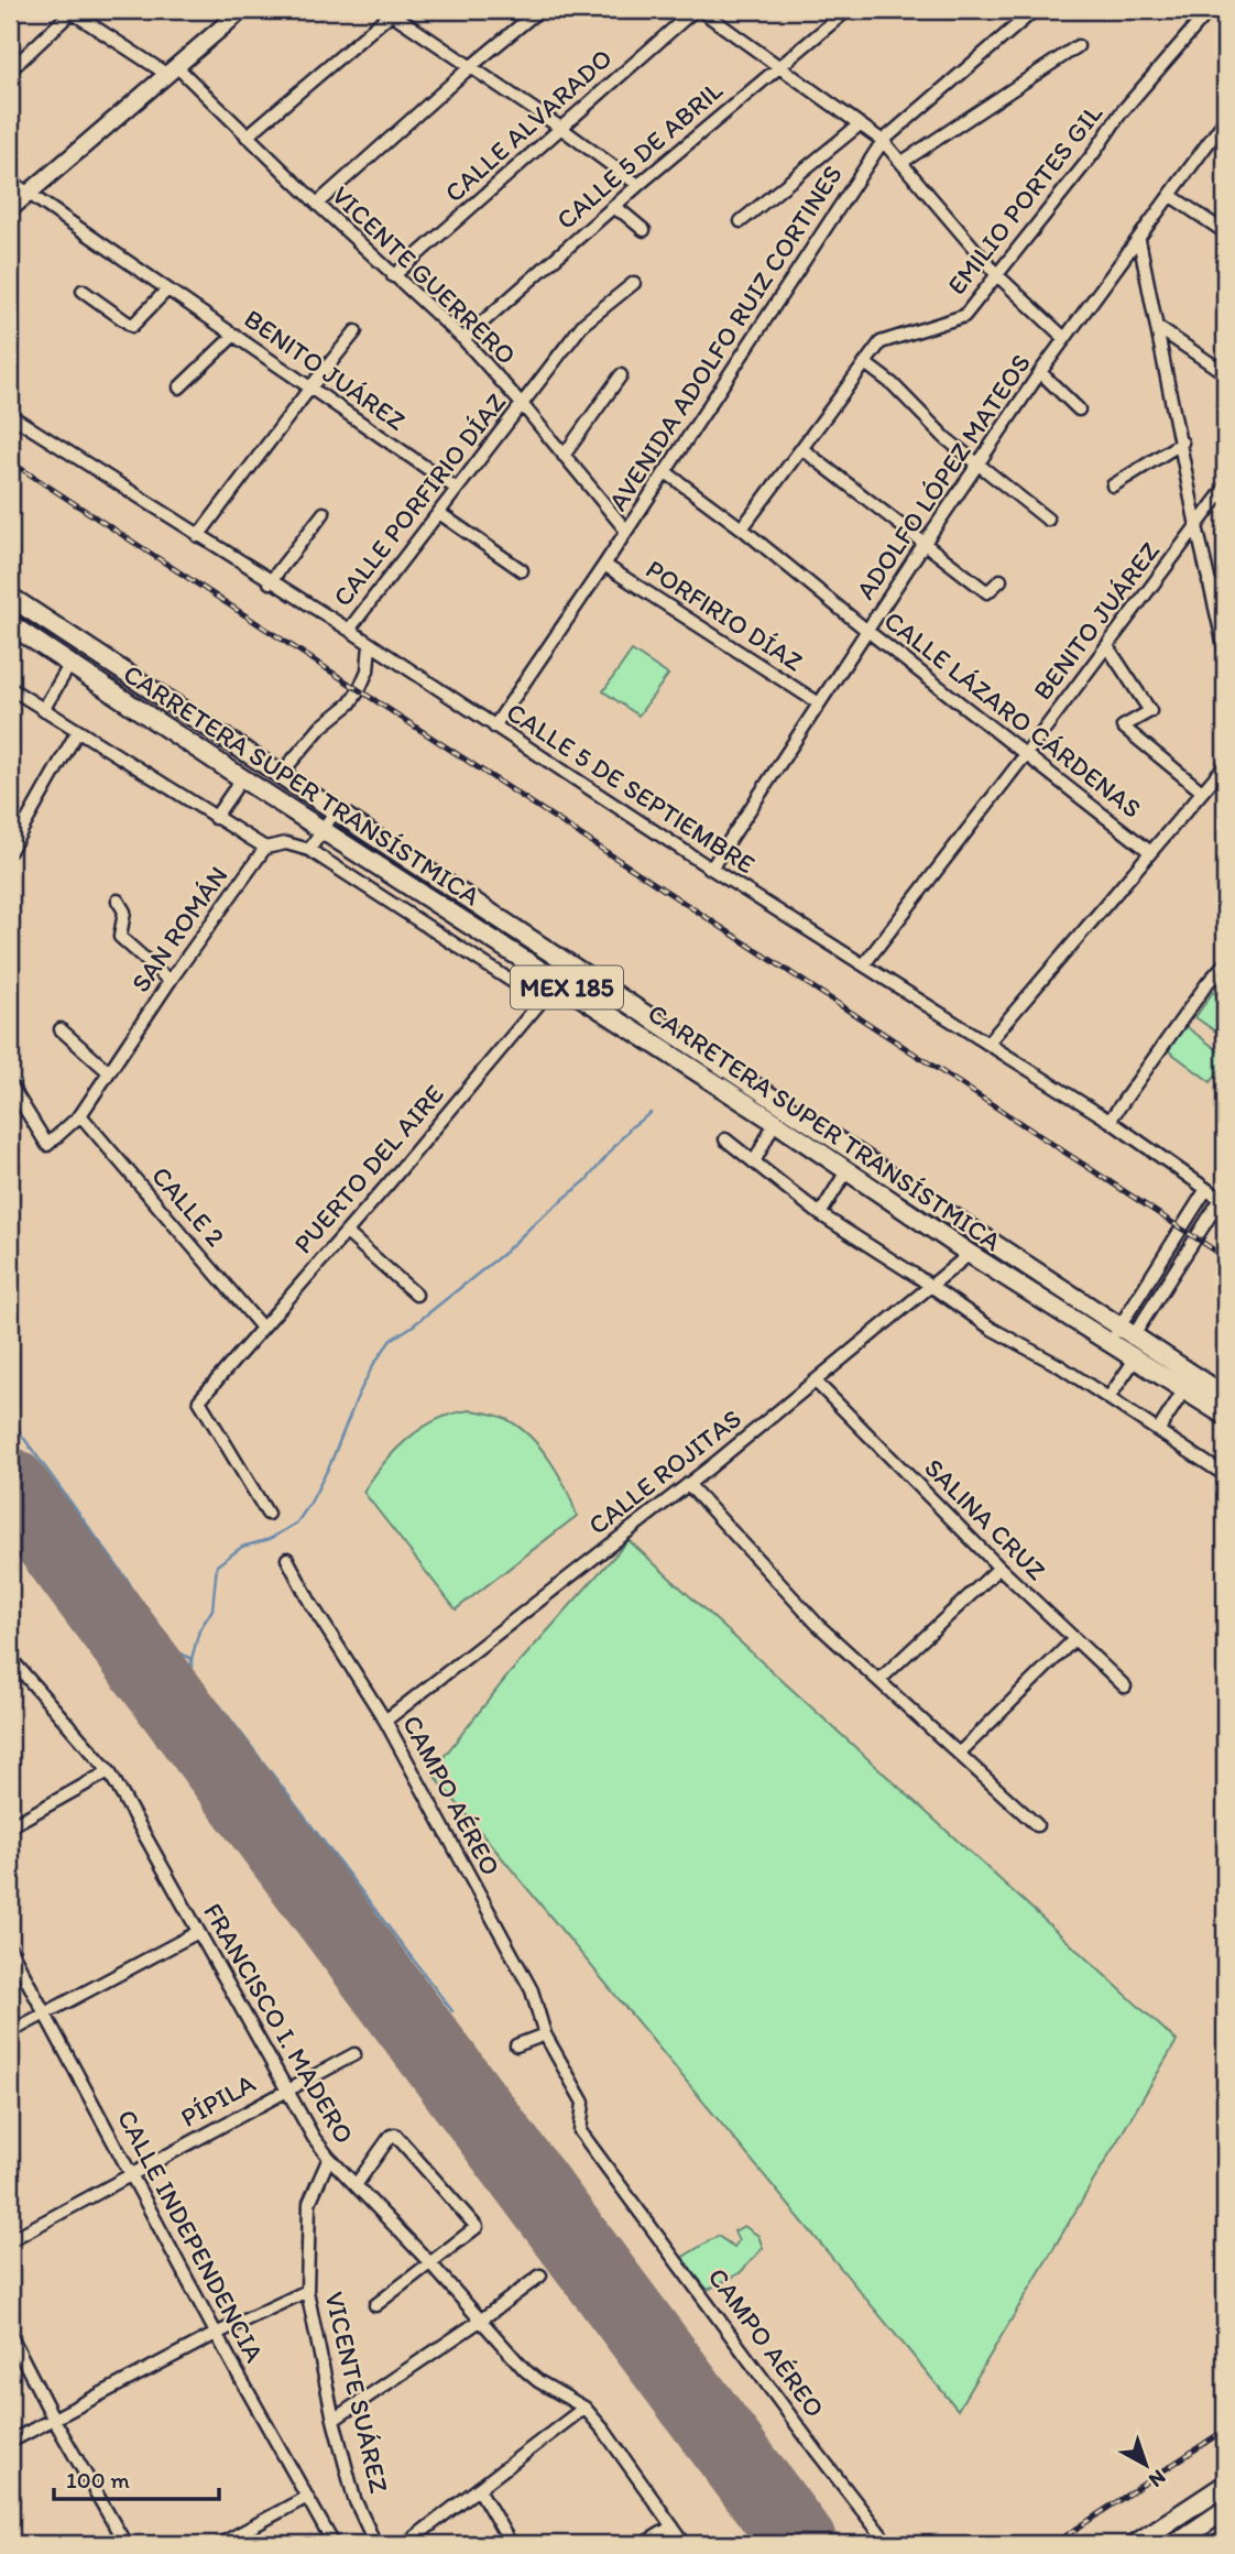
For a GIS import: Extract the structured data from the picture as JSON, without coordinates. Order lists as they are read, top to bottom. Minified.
{"streets":{"main road":["CARRETERA SUPER TRANSÍSTMICA","MEX 185"],"street":["CALLE ALVARADO","CALLE 5 DE ABRIL","EMILIO PORTES GIL","VICENTE GUERRERO","AVENIDA ADOLFO RUIZ CORTINES","BENITO JUÁREZ","ADOLFO LÓPEZ MATEOS","CALLE PORFIRIO DÍAZ","PORFIRIO DÍAZ","CALLE LÁZARO CÁRDENAS","CALLE 5 DE SEPTIEMBRE","SAN ROMÁN","PUERTO DEL AIRE","CALLE 2","CALLE ROJITAS","SALINA CRUZ","CAMPO AÉREO","FRANCISCO I. MADERO","PÍPILA","CALLE INDEPENDENCIA","VICENTE SUÁREZ"]},"crossings":[["CALLE ALVARADO","VICENTE GUERRERO"],["CALLE 5 DE ABRIL","VICENTE GUERRERO"],["EMILIO PORTES GIL","CALLE LÁZARO CÁRDENAS"],["VICENTE GUERRERO","AVENIDA ADOLFO RUIZ CORTINES"],["VICENTE GUERRERO","CALLE PORFIRIO DÍAZ"],["AVENIDA ADOLFO RUIZ CORTINES","PORFIRIO DÍAZ"],["AVENIDA ADOLFO RUIZ CORTINES","CALLE LÁZARO CÁRDENAS"],["AVENIDA ADOLFO RUIZ CORTINES","CALLE 5 DE SEPTIEMBRE"],["BENITO JUÁREZ","CALLE PORFIRIO DÍAZ"],["BENITO JUÁREZ","CALLE LÁZARO CÁRDENAS"],["BENITO JUÁREZ","CALLE 5 DE SEPTIEMBRE"],["ADOLFO LÓPEZ MATEOS","PORFIRIO DÍAZ"],["ADOLFO LÓPEZ MATEOS","CALLE LÁZARO CÁRDENAS"],["ADOLFO LÓPEZ MATEOS","CALLE 5 DE SEPTIEMBRE"],["CALLE PORFIRIO DÍAZ","CALLE 5 DE SEPTIEMBRE"],["CARRETERA SUPER TRANSÍSTMICA","MEX 185"],["CARRETERA SUPER TRANSÍSTMICA","PUERTO DEL AIRE"],["CARRETERA SUPER TRANSÍSTMICA","CALLE ROJITAS"],["SAN ROMÁN","CALLE 2"],["PUERTO DEL AIRE","CALLE 2"],["CALLE ROJITAS","SALINA CRUZ"],["CALLE ROJITAS","CAMPO AÉREO"],["FRANCISCO I. MADERO","PÍPILA"],["FRANCISCO I. MADERO","VICENTE SUÁREZ"],["PÍPILA","CALLE INDEPENDENCIA"]],"scale_bar":"100 m","north":"bottom right"}
